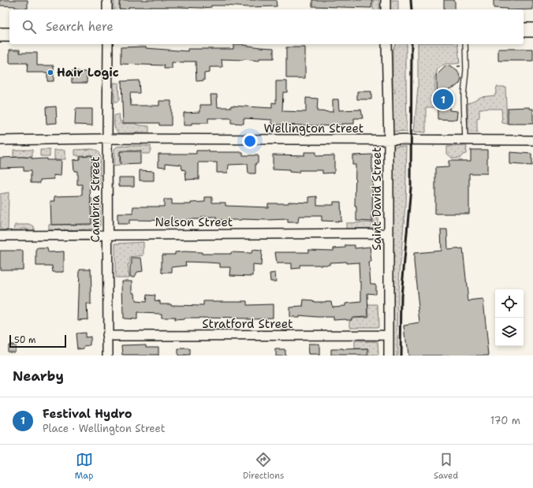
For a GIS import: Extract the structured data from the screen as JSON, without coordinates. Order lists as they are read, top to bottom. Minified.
{"streets":{"street":["Wellington Street","Saint David Street","Cambria Street","Nelson Street","Stratford Street"]},"crossings":[["Wellington Street","Saint David Street"],["Wellington Street","Cambria Street"],["Saint David Street","Nelson Street"],["Saint David Street","Stratford Street"],["Cambria Street","Nelson Street"],["Cambria Street","Stratford Street"]],"places":["Hair Logic"],"scale_bar":"50 m","page":{"search":"Search here","pins":"1","scale":"50 m","heading":"Nearby","list":[{"mark":"1","name":"Festival Hydro","note":"Place · Wellington Street","value":"170 m"}],"nav":["Map","Directions","Saved"]}}
